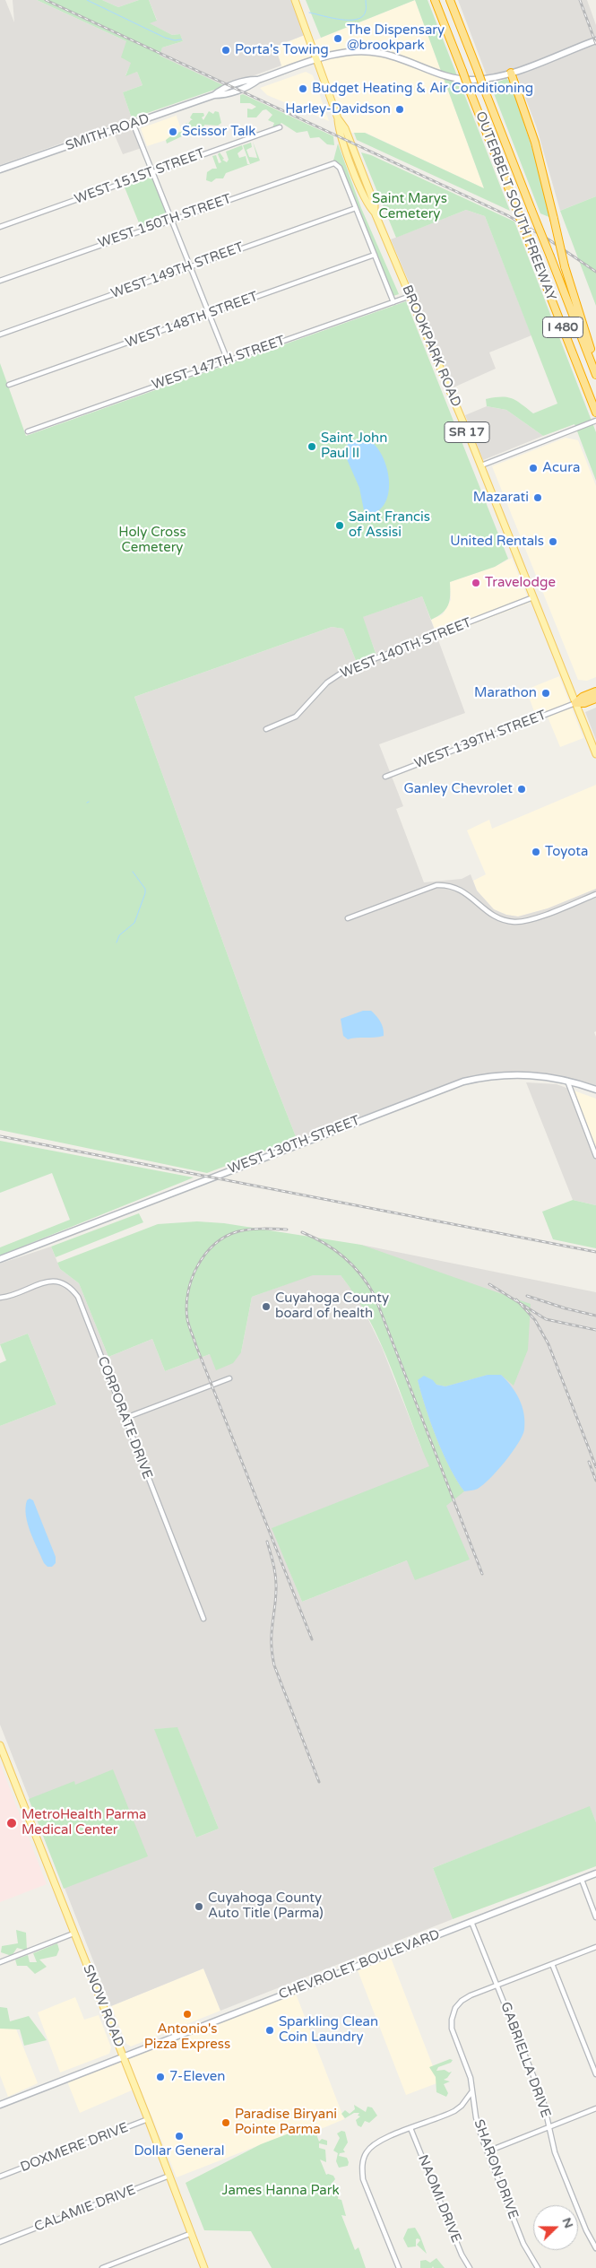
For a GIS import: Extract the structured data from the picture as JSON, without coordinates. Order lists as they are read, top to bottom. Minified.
{"streets":{"highway":["OUTERBELT SOUTH FREEWAY","I 480"],"main road":["SMITH ROAD","BROOKPARK ROAD","SR 17","WEST 130TH STREET","CHEVROLET BOULEVARD","SNOW ROAD"],"street":["WEST 151ST STREET","WEST 150TH STREET","WEST 149TH STREET","WEST 148TH STREET","WEST 147TH STREET","WEST 140TH STREET","WEST 139TH STREET","CORPORATE DRIVE","GABRIELLA DRIVE","DOXMERE DRIVE","SHARON DRIVE","NAOMI DRIVE","CALAMIE DRIVE"]},"crossings":[["SMITH ROAD","BROOKPARK ROAD"],["WEST 150TH STREET","WEST 149TH STREET"],["BROOKPARK ROAD","WEST 147TH STREET"],["BROOKPARK ROAD","WEST 140TH STREET"],["BROOKPARK ROAD","WEST 139TH STREET"],["CHEVROLET BOULEVARD","SNOW ROAD"],["CHEVROLET BOULEVARD","GABRIELLA DRIVE"],["SNOW ROAD","DOXMERE DRIVE"],["SNOW ROAD","CALAMIE DRIVE"],["GABRIELLA DRIVE","SHARON DRIVE"]],"parks":["Saint Marys Cemetery","Holy Cross Cemetery","James Hanna Park"],"places":["The Dispensary @brookpark","Porta's Towing","Budget Heating & Air Conditioning","Harley-Davidson","Scissor Talk","Saint John Paul II","Acura","Mazarati","Saint Francis of Assisi","United Rentals","Travelodge","Marathon","Ganley Chevrolet","Toyota","Cuyahoga County board of health","MetroHealth Parma Medical Center","Cuyahoga County Auto Title (Parma)","Antonio's Pizza Express","Sparkling Clean Coin Laundry","7-Eleven","Paradise Biryani Pointe Parma","Dollar General"],"north":"right"}
